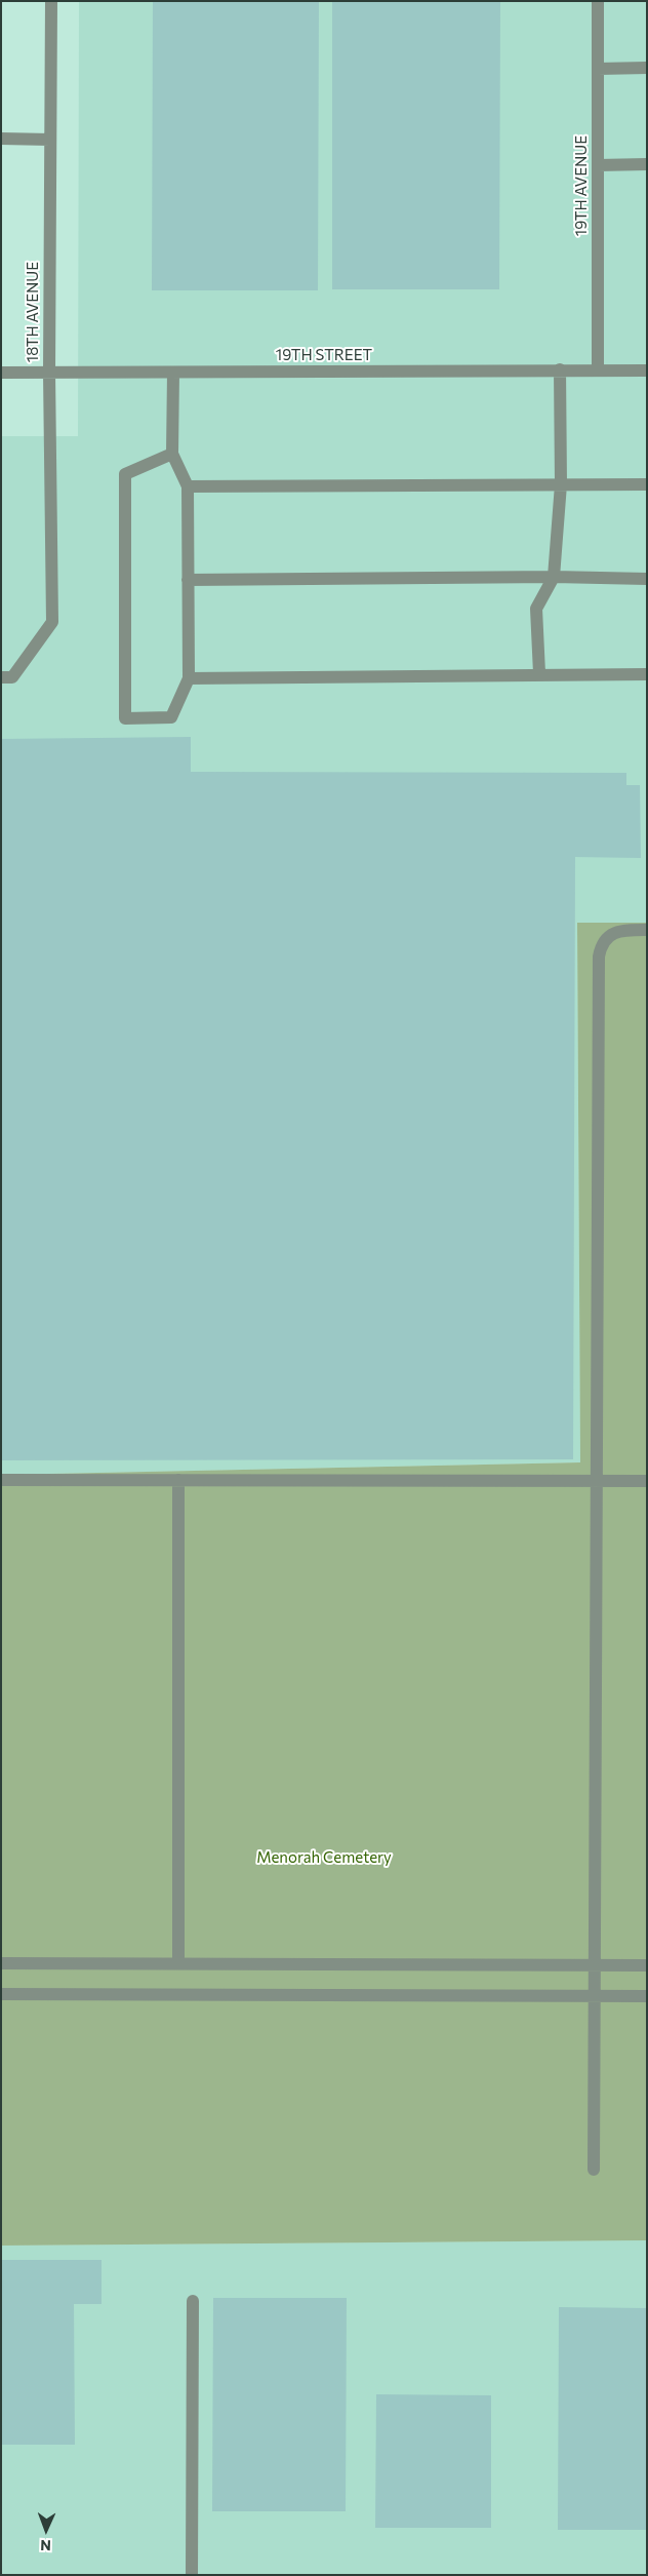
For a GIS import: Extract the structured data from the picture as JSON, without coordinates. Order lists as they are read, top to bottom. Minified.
{"streets":{"street":["19TH AVENUE","18TH AVENUE","19TH STREET"]},"crossings":[["19TH AVENUE","19TH STREET"],["18TH AVENUE","19TH STREET"]],"parks":["Menorah Cemetery"],"north":"bottom"}
